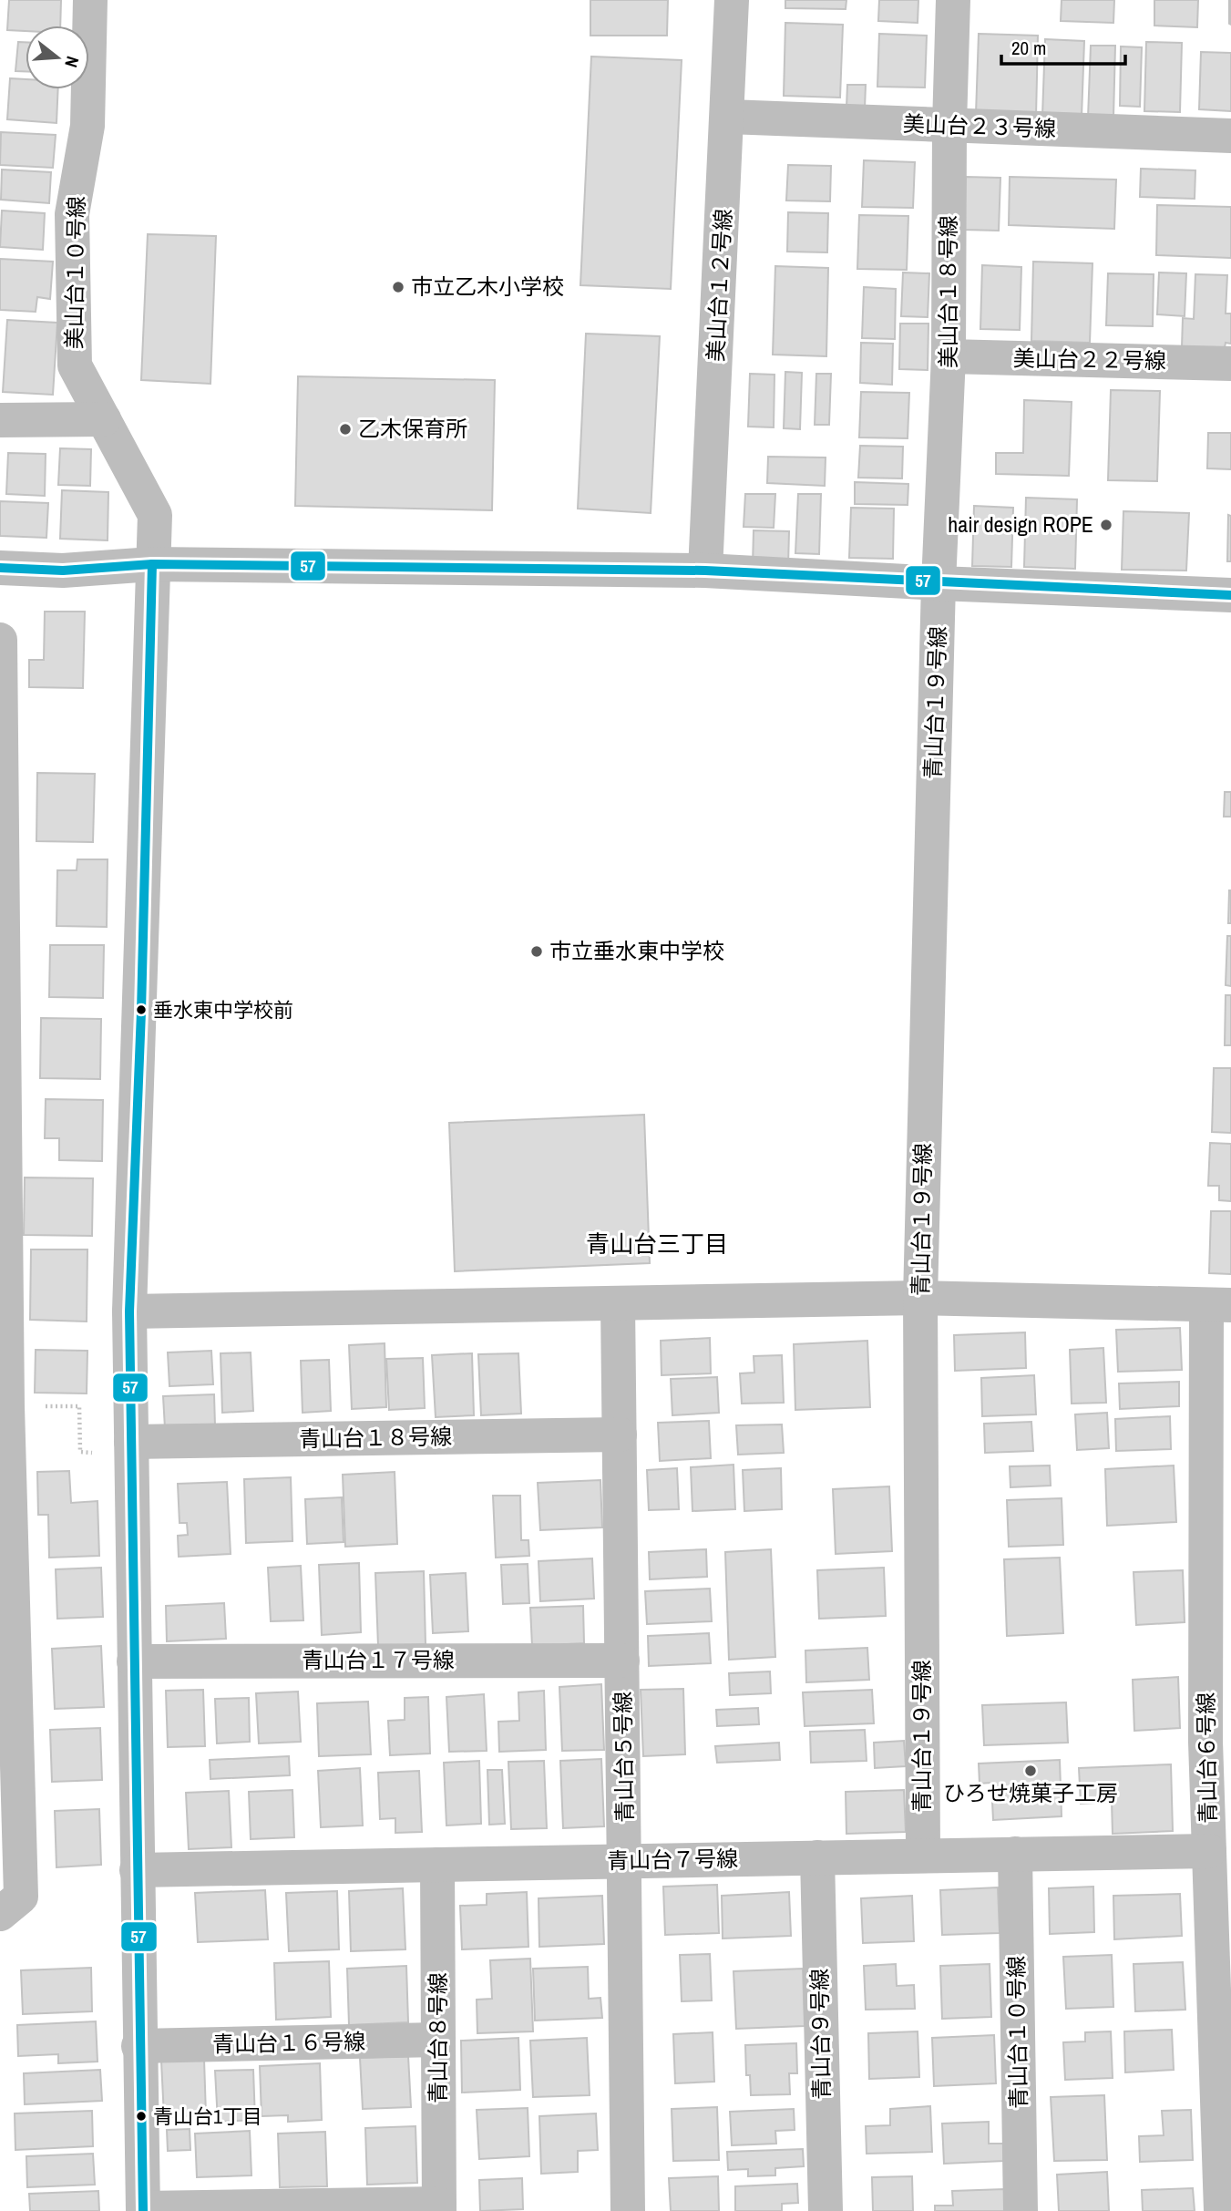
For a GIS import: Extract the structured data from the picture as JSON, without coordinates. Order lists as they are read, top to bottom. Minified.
{"streets":{"street":["美山台２３号線","美山台１０号線","美山台１２号線","美山台１８号線","美山台２２号線","青山台１９号線","青山台１８号線","青山台１７号線","青山台５号線","青山台６号線","青山台７号線","青山台１０号線","青山台９号線","青山台８号線","青山台１６号線"]},"crossings":[["美山台２３号線","美山台１２号線"],["美山台２３号線","美山台１８号線"],["美山台１０号線","青山台１８号線"],["美山台１０号線","青山台１７号線"],["美山台１０号線","青山台７号線"],["美山台１０号線","青山台１６号線"],["美山台１８号線","美山台２２号線"],["美山台１８号線","青山台１９号線"],["青山台１９号線","青山台７号線"],["青山台１８号線","青山台５号線"],["青山台１７号線","青山台５号線"],["青山台５号線","青山台７号線"],["青山台６号線","青山台７号線"],["青山台７号線","青山台１０号線"],["青山台７号線","青山台９号線"],["青山台７号線","青山台８号線"],["青山台８号線","青山台１６号線"]],"districts":["青山台三丁目"],"places":["市立乙木小学校","乙木保育所","hair design ROPE","市立垂水東中学校","垂水東中学校前","ひろせ焼菓子工房","青山台1丁目"],"lines":["transit line 57"],"scale_bar":"20 m","north":"right"}
